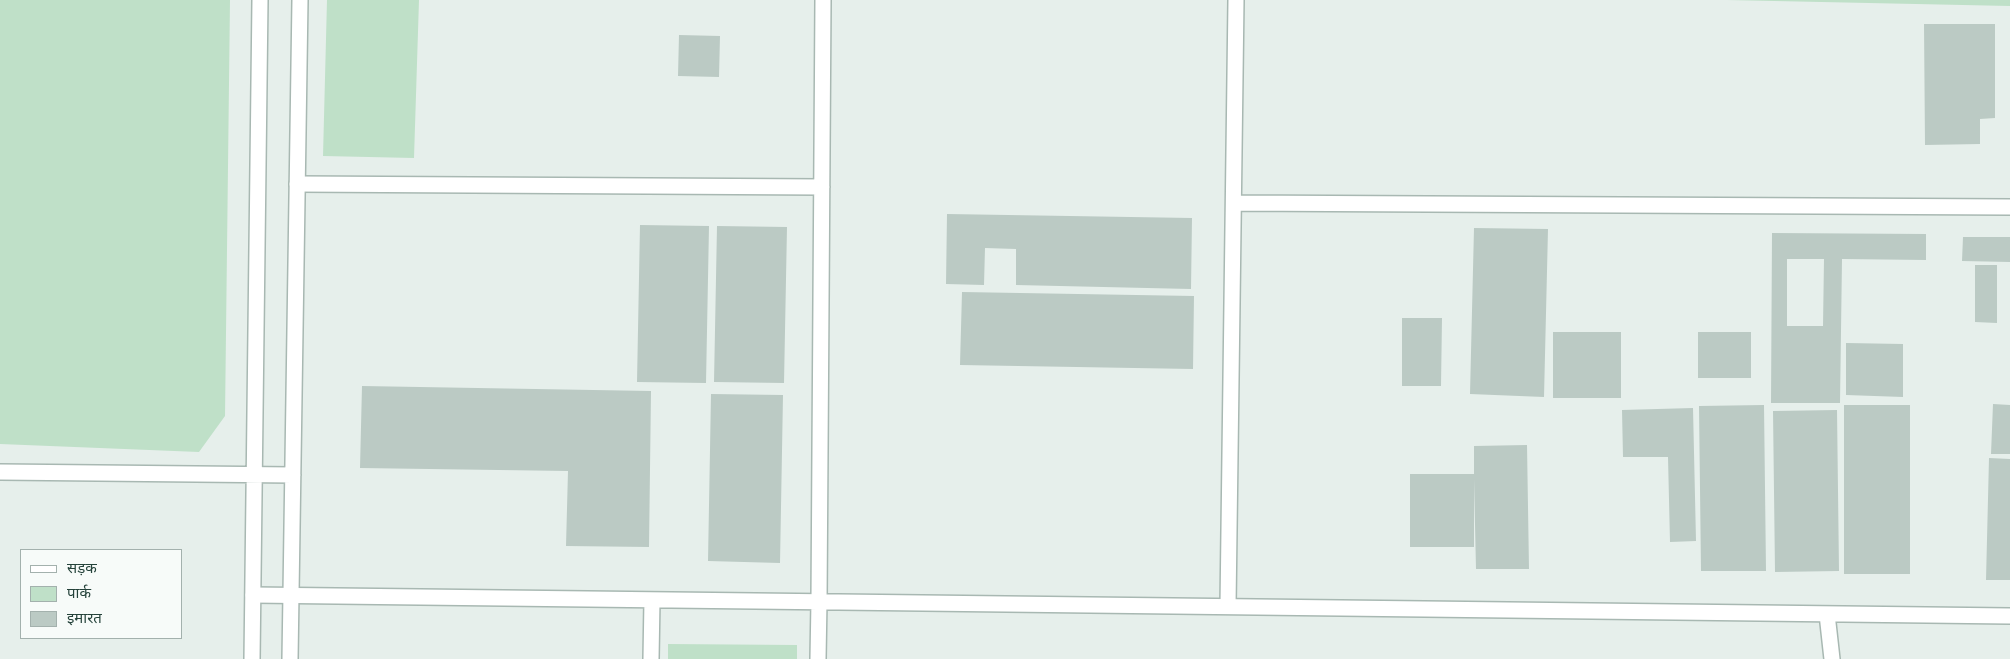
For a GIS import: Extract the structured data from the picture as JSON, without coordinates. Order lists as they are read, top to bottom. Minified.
{"legend":["सड़क","पार्क","इमारत"]}
